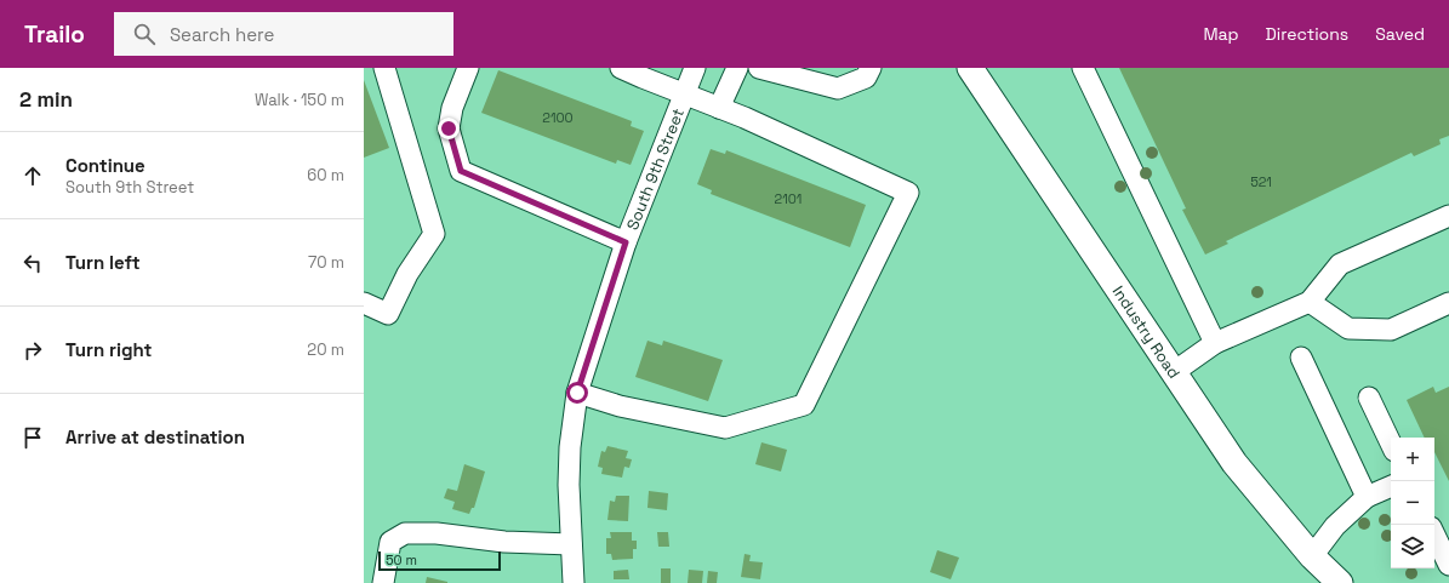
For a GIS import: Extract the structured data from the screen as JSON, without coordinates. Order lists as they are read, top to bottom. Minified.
{"streets":{"main road":["Industry Road"],"street":["South 9th Street"]},"house_numbers":["2100","521","2101"],"scale_bar":"50 m","page":{"header":"Trailo","search":"Search here","nav":["Map","Directions","Saved"],"heading":["2 min","Walk · 150 m"],"list":[["Continue","South 9th Street","60 m"],["Turn left","70 m"],["Turn right","20 m"],"Arrive at destination"],"map_buttons":["+","−"],"scale":"50 m"}}
